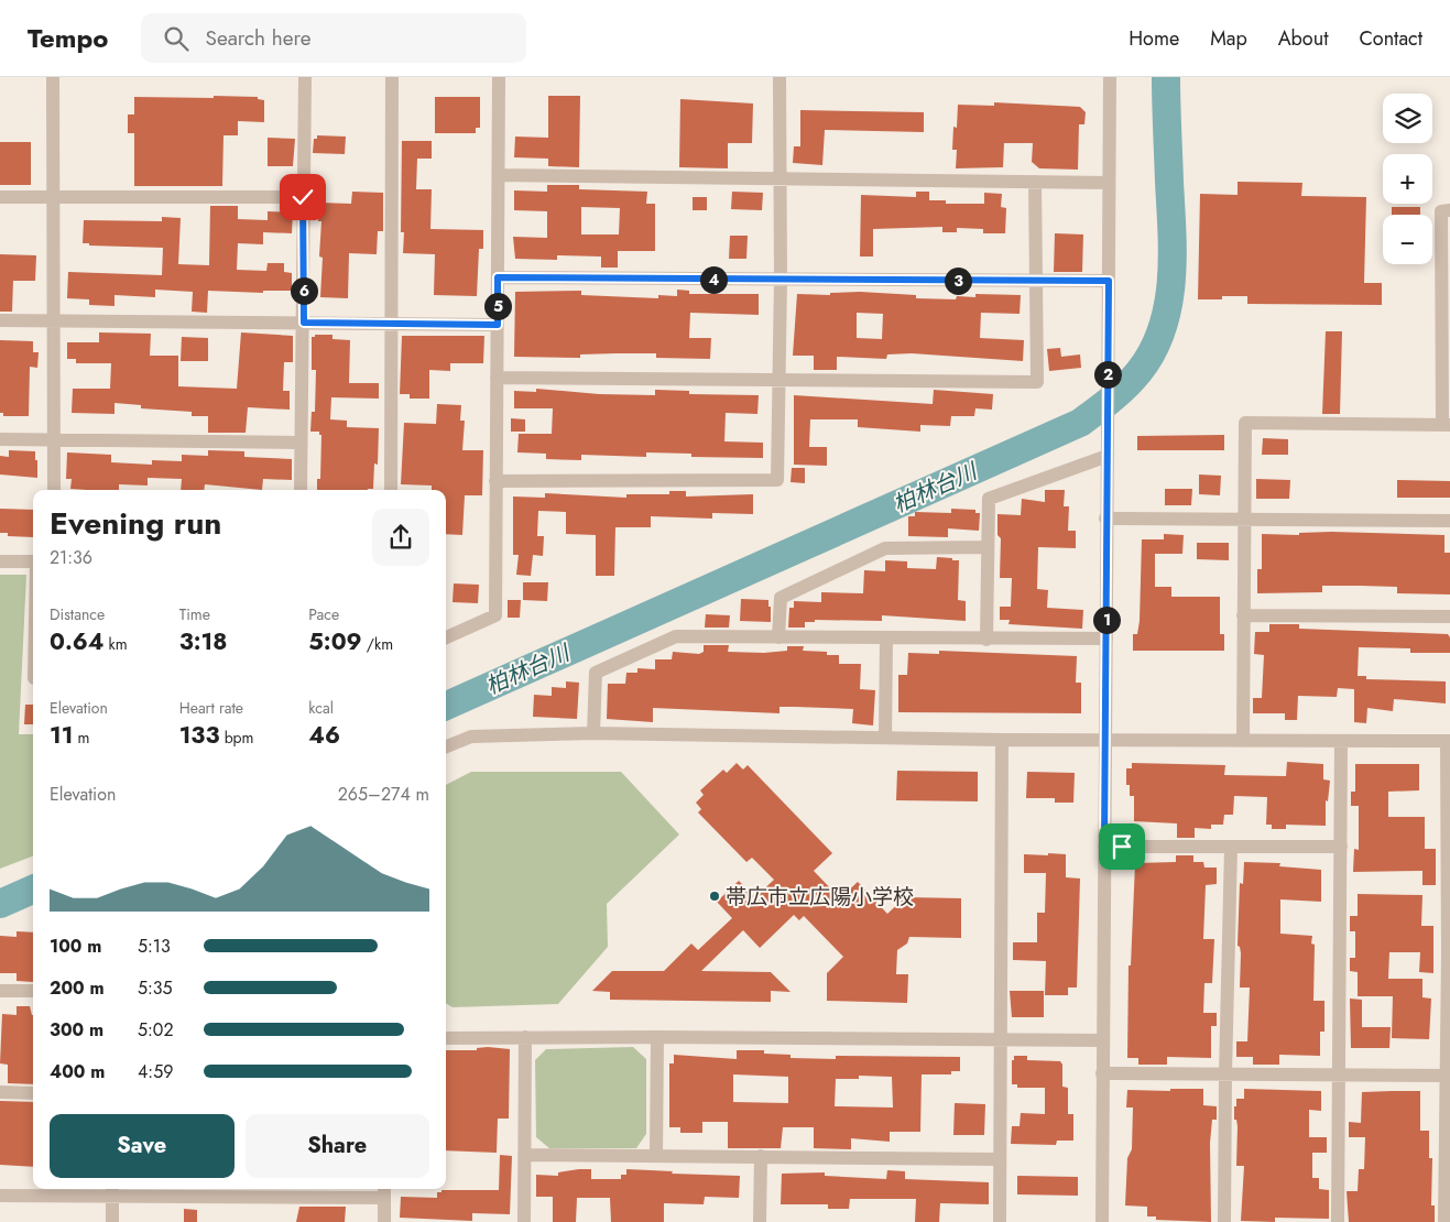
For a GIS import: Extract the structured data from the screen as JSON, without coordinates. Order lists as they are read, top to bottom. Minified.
{"water":["柏林台川"],"places":["帯広市立広陽小学校"],"page":{"header":"Tempo","search":"Search here","nav":["Home","Map","About","Contact"],"map_buttons":["+","−"],"pins":["4","3","6","5","2","1"],"heading":["Evening run","21:36"],"stats":[["Distance","0.64 km"],["Time","3:18"],["Pace","5:09 /km"],["Elevation","11 m"],["Heart rate","133 bpm"],["kcal","46"]],"chart":["Elevation","265–274 m"],"list":[{"name":"100 m","note":"5:13"},{"name":"200 m","note":"5:35"},{"name":"300 m","note":"5:02"},{"name":"400 m","note":"4:59"}],"buttons":["Save","Share"]}}
